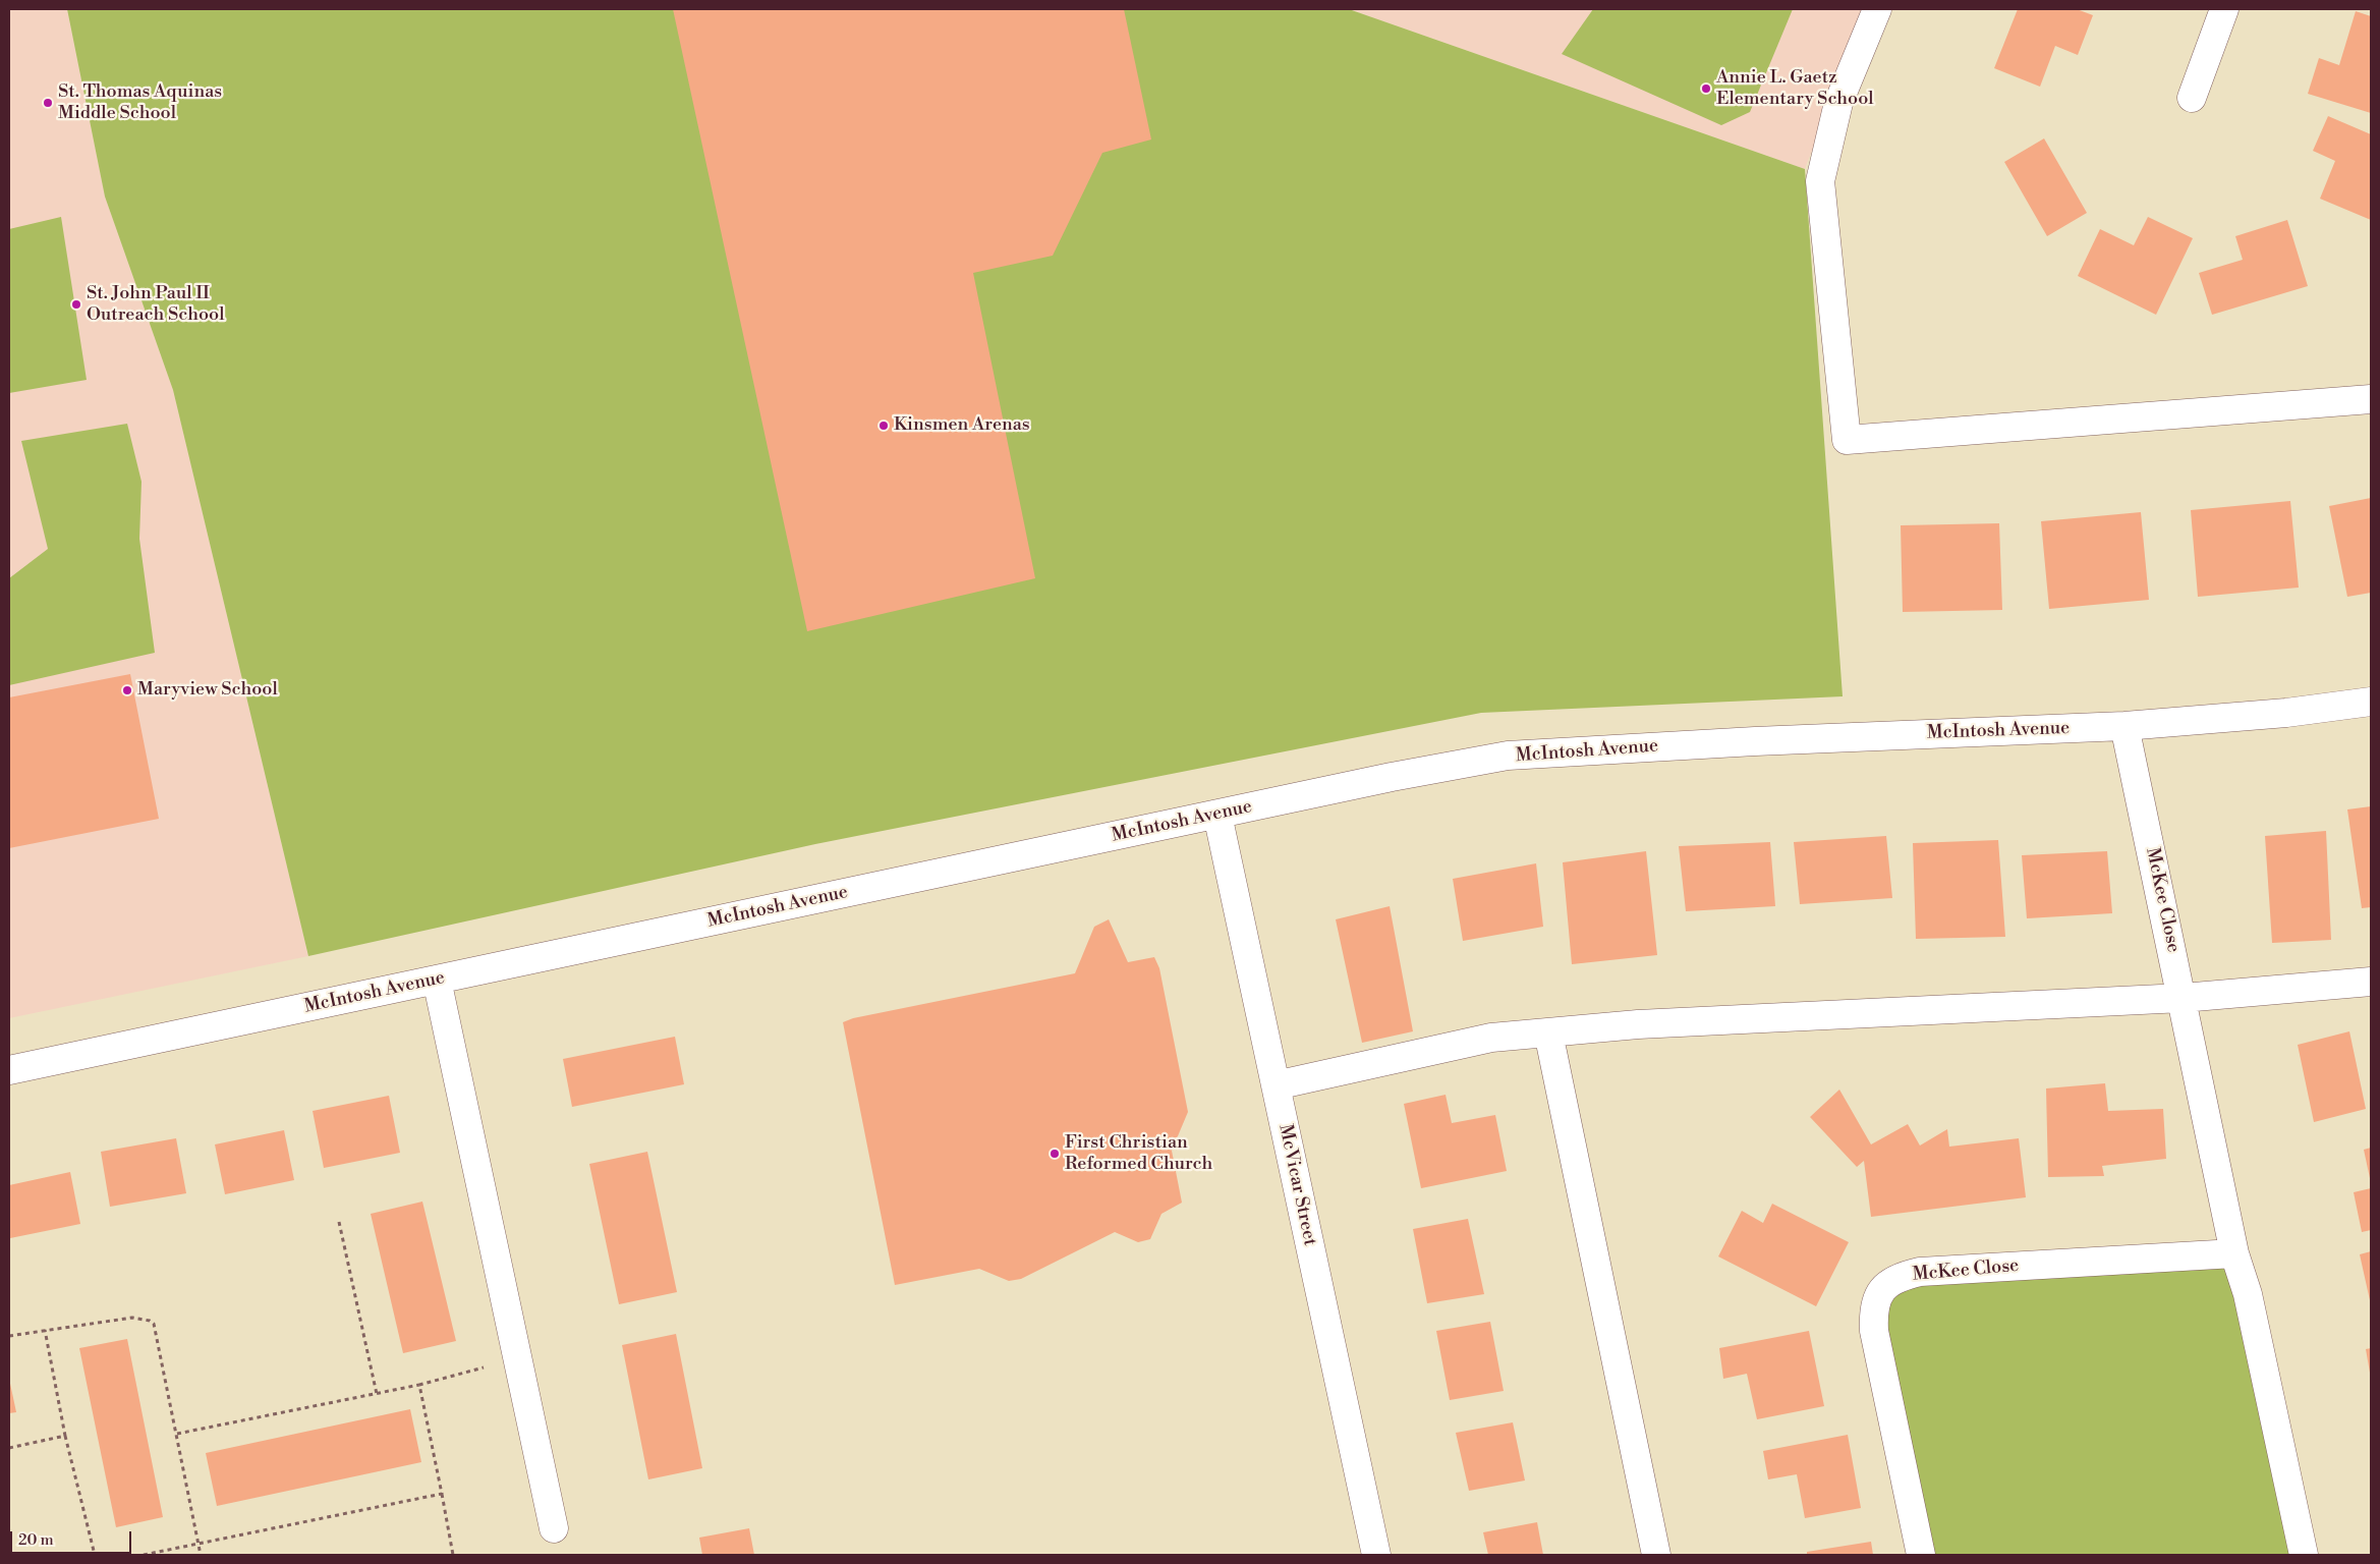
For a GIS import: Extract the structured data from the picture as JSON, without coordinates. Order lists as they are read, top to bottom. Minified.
{"streets":{"street":["McIntosh Avenue","McKee Close","McVicar Street"]},"crossings":[["McIntosh Avenue","McKee Close"],["McIntosh Avenue","McVicar Street"]],"places":["Annie L. Gaetz Elementary School","St. Thomas Aquinas Middle School","St. John Paul II Outreach School","Kinsmen Arenas","Maryview School","First Christian Reformed Church"],"scale_bar":"20 m"}
